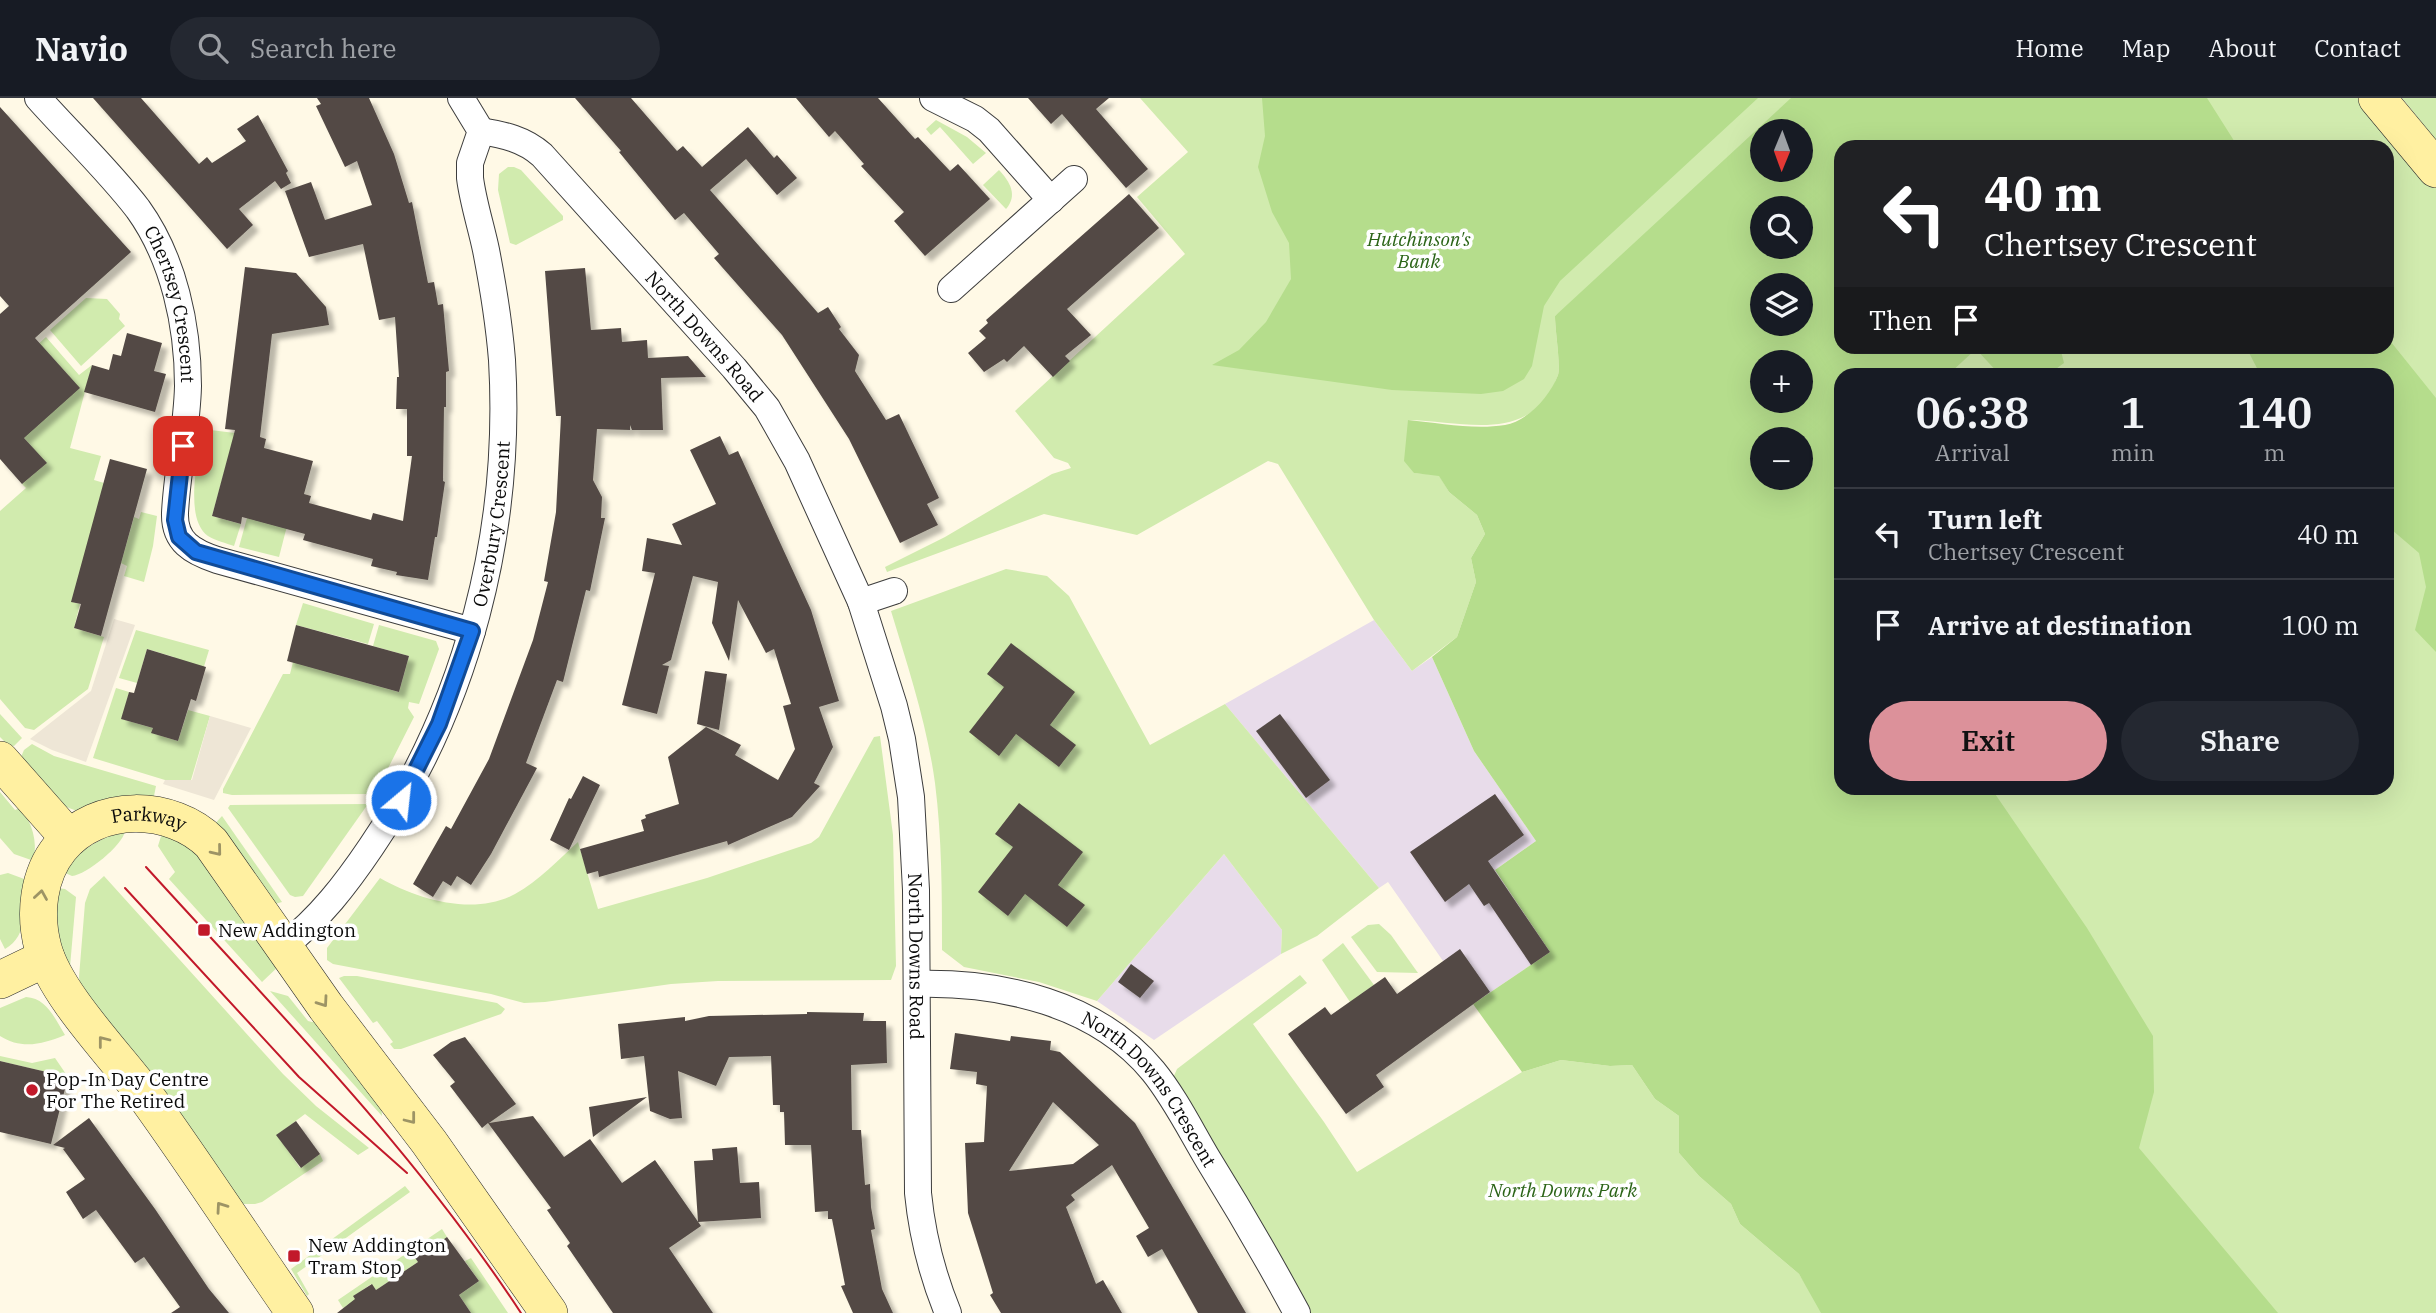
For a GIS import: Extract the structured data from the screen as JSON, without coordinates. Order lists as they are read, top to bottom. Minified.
{"streets":{"street":["Chertsey Crescent","North Downs Road","Overbury Crescent","Parkway","North Downs Crescent"]},"crossings":[["Chertsey Crescent","Overbury Crescent"],["North Downs Road","Overbury Crescent"],["North Downs Road","North Downs Crescent"],["Overbury Crescent","Parkway"]],"parks":["Hutchinson's Bank","North Downs Park"],"places":{"transit":["New Addington","New Addington Tram Stop"],"other":["Pop-In Day Centre For The Retired"]},"north":"bottom","page":{"header":"Navio","search":"Search here","nav":["Home","Map","About","Contact"],"map_buttons":["+","−"],"turn":["40 m","Chertsey Crescent"],"then":"Then","eta":["06:38","Arrival","1","min","140","m"],"list":[{"name":"Turn left","note":"Chertsey Crescent","value":"40 m"},{"name":"Arrive at destination","value":"100 m"}],"buttons":["Exit","Share"]}}
